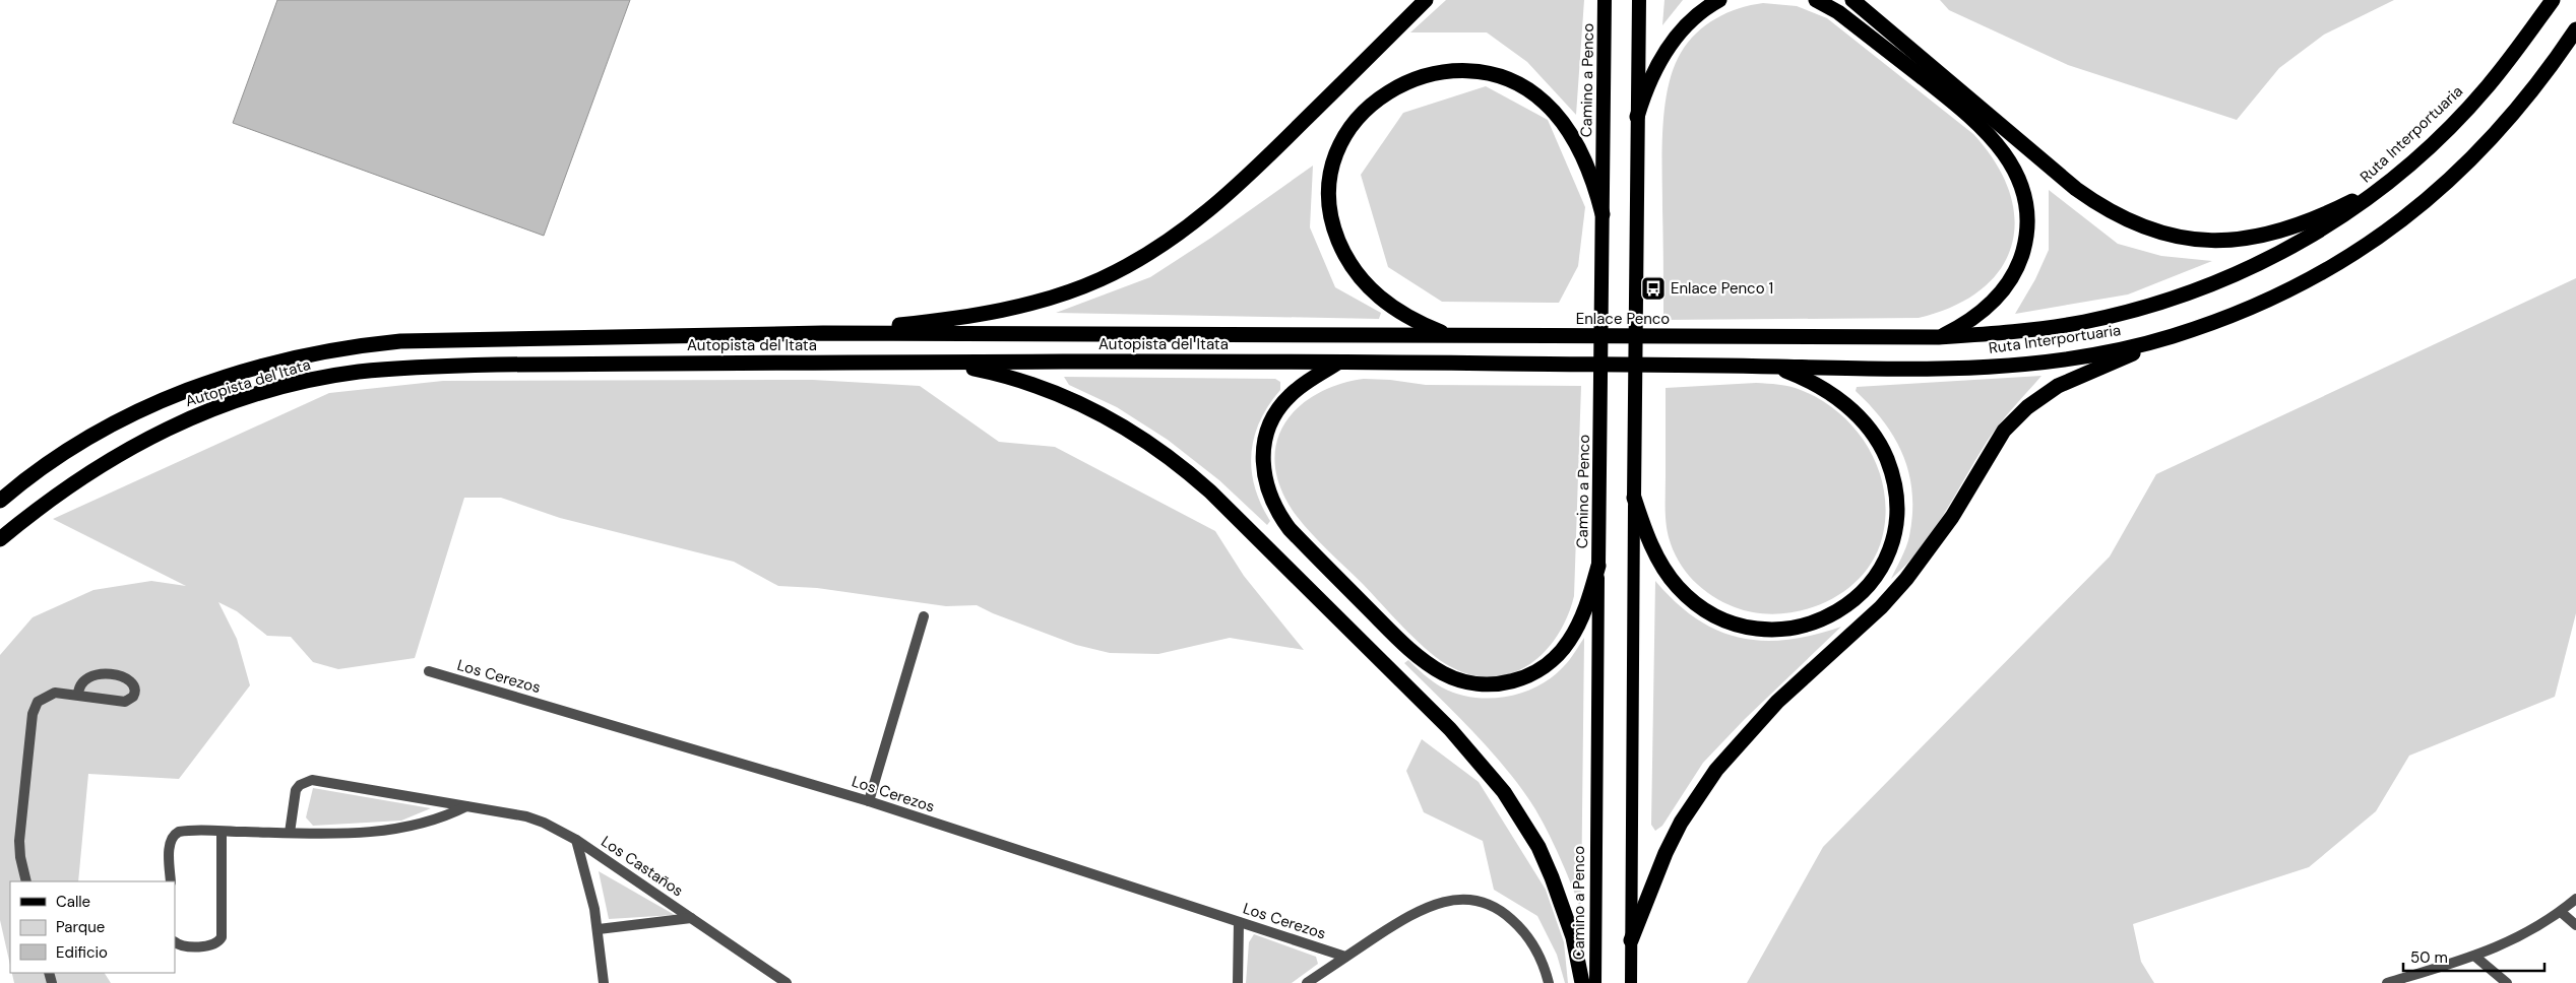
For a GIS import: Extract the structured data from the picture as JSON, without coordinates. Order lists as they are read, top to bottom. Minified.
{"streets":{"highway":["Camino a Penco","Ruta Interportuaria","Enlace Penco","Autopista del Itata"],"street":["Los Cerezos","Los Castaños"]},"crossings":[["Ruta Interportuaria","Enlace Penco"],["Ruta Interportuaria","Autopista del Itata"],["Enlace Penco","Autopista del Itata"]],"places":{"bus stop":["Enlace Penco 1"]},"legend":["Calle","Parque","Edificio"],"scale_bar":"50 m"}
